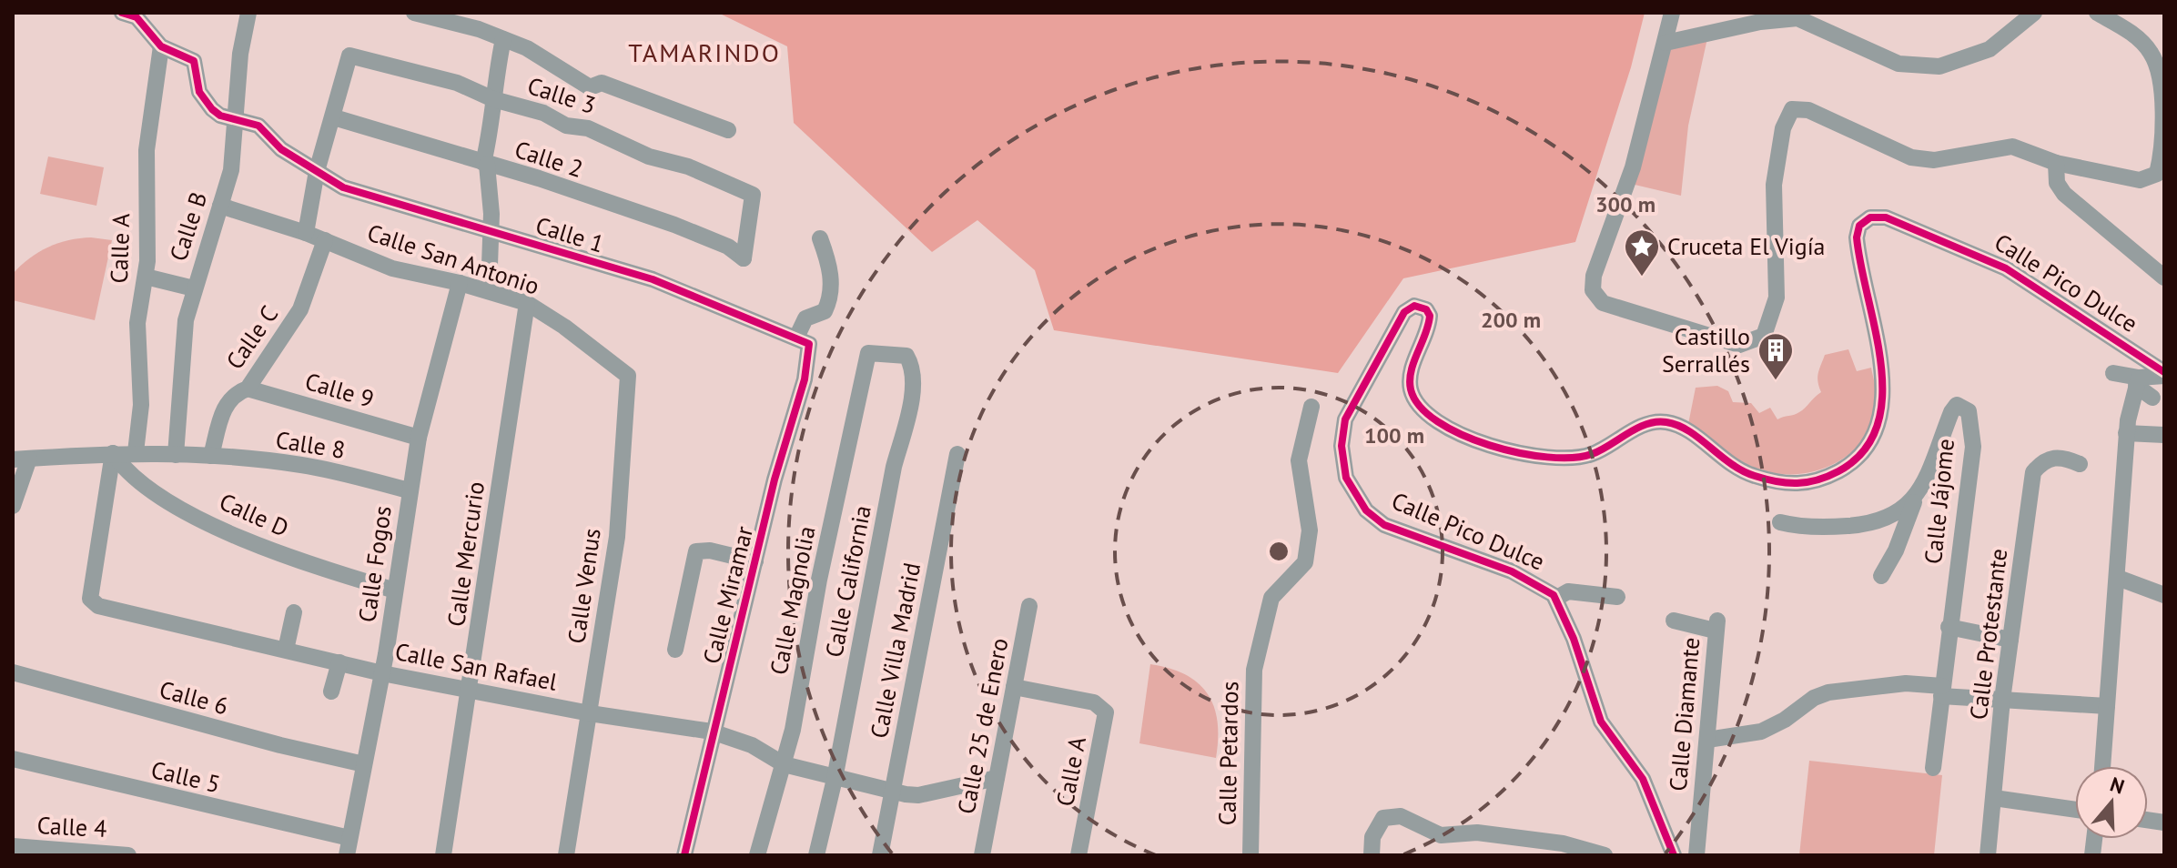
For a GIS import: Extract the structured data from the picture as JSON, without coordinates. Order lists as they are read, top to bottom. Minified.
{"streets":{"street":["Calle 3","Calle 2","Calle B","Calle 1","Calle A","Calle San Antonio","Calle Pico Dulce","Calle C","Calle 9","Calle 8","Calle Jájome","Calle D","Calle Mercurio","Calle Fogos","Calle California","Calle Venus","Calle Miramar","Calle Magnolia","Calle Protestante","Calle Villa Madrid","Calle San Rafael","Calle 6","Calle Diamante","Calle 25 de Enero","Calle Petardos","Calle 5","Calle 4"]},"crossings":[["Calle 3","Calle 2"],["Calle B","Calle 1"],["Calle B","Calle San Antonio"],["Calle B","Calle 8"],["Calle 1","Calle A"],["Calle 1","Calle Miramar"],["Calle A","Calle 25 de Enero"],["Calle San Antonio","Calle C"],["Calle San Antonio","Calle Mercurio"],["Calle San Antonio","Calle Fogos"],["Calle San Antonio","Calle Venus"],["Calle C","Calle 9"],["Calle C","Calle 8"],["Calle 9","Calle Fogos"],["Calle 8","Calle Fogos"],["Calle D","Calle Fogos"],["Calle D","Calle San Rafael"],["Calle Mercurio","Calle San Rafael"],["Calle Fogos","Calle San Rafael"],["Calle Fogos","Calle 6"],["Calle Fogos","Calle 5"],["Calle California","Calle Magnolia"],["Calle California","Calle San Rafael"],["Calle Venus","Calle San Rafael"],["Calle Miramar","Calle San Rafael"],["Calle Magnolia","Calle San Rafael"],["Calle Villa Madrid","Calle San Rafael"],["Calle San Rafael","Calle 25 de Enero"]],"districts":["TAMARINDO"],"places":{"place":["Cruceta El Vigía"],"building":["Castillo Serrallés"]},"north":"top","rings":["300 m","200 m","100 m"]}
